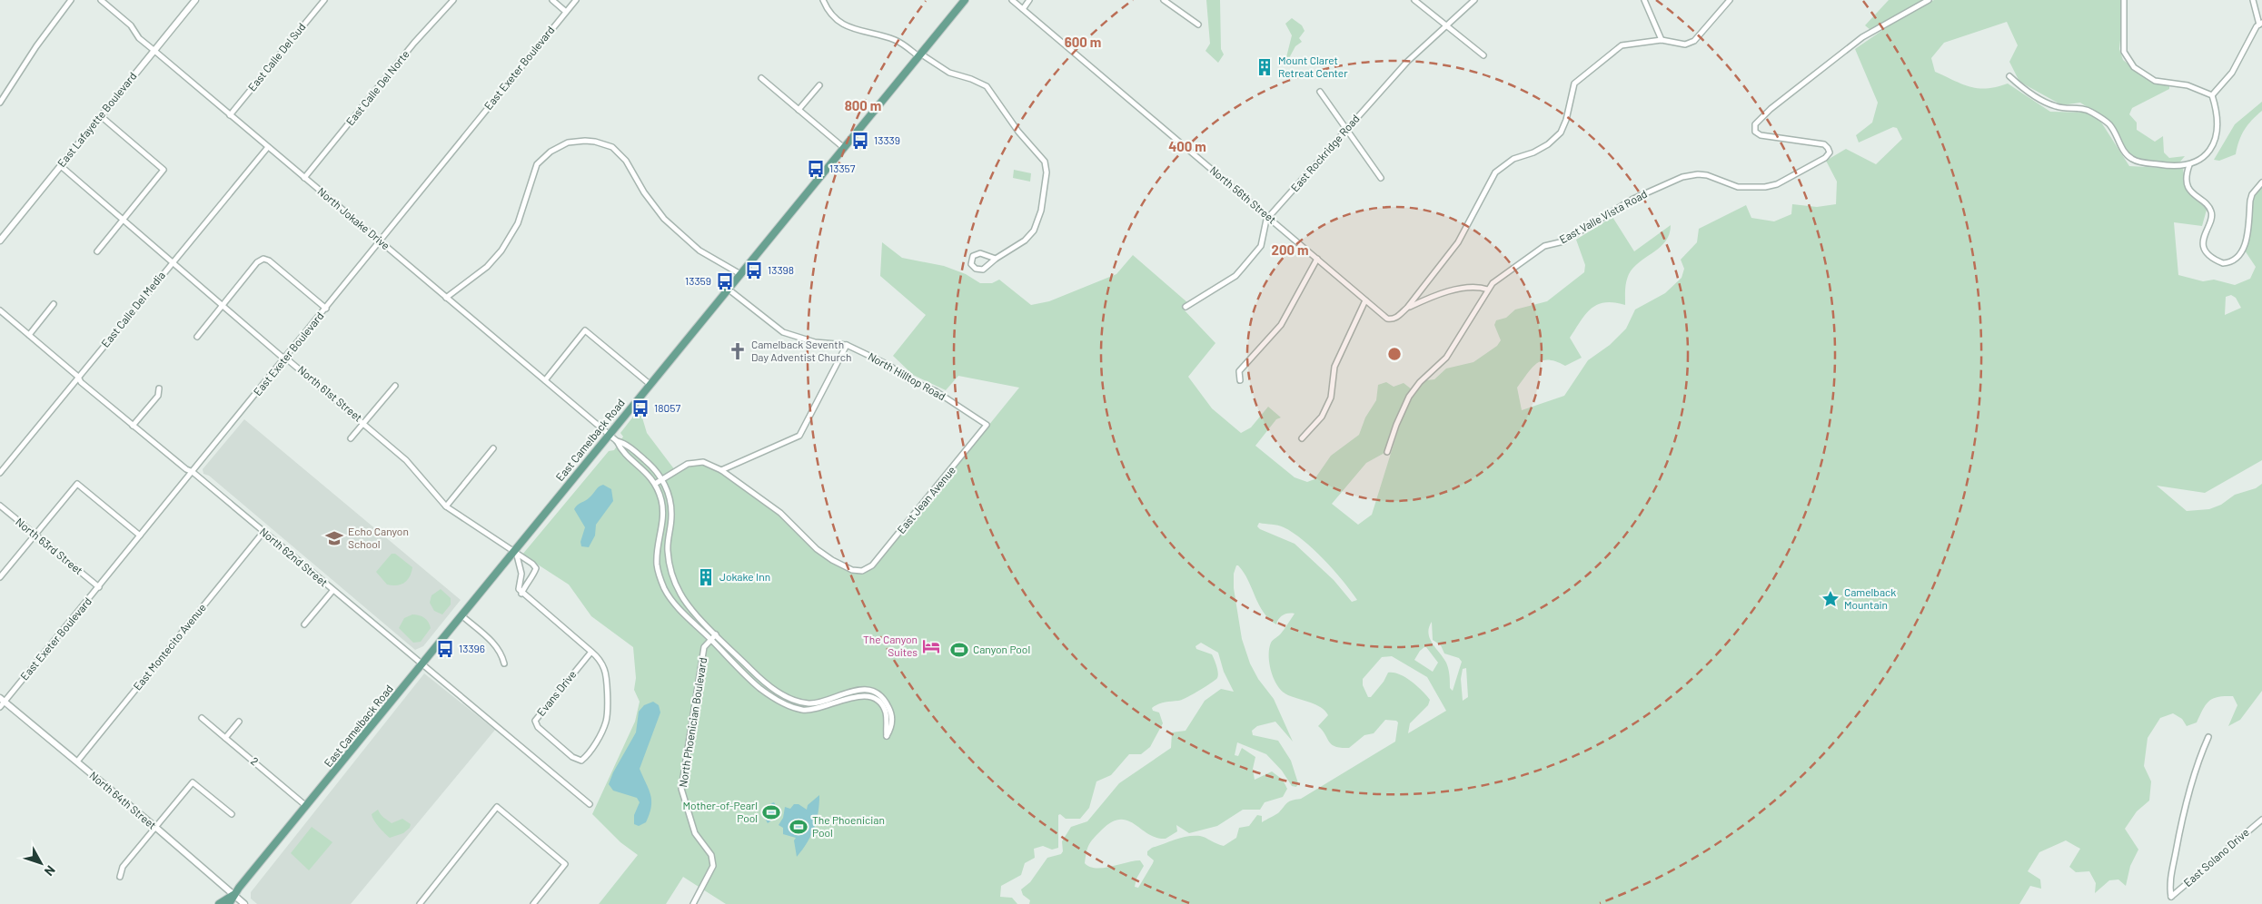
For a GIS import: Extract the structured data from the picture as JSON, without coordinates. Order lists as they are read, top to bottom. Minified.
{"streets":{"main road":["East Camelback Road"],"street":["East Calle Del Sud","East Exeter Boulevard","East Calle Del Norte","East Lafayette Boulevard","East Rockridge Road","North 56th Street","East Valle Vista Road","North Jokake Drive","East Calle Del Media","North Hilltop Road","North 61st Street","East Jean Avenue","North 63rd Street","North 62nd Street","East Montecito Avenue","Evans Drive","North Phoenician Boulevard","2","North 64th Street","East Solano Drive"]},"crossings":[["East Calle Del Sud","North Jokake Drive"],["East Exeter Boulevard","North Jokake Drive"],["East Exeter Boulevard","North 61st Street"],["East Exeter Boulevard","North 63rd Street"],["East Exeter Boulevard","North 62nd Street"],["East Exeter Boulevard","North 64th Street"],["East Calle Del Norte","North Jokake Drive"],["East Lafayette Boulevard","North Jokake Drive"],["East Lafayette Boulevard","North 61st Street"],["East Rockridge Road","North 56th Street"],["North Jokake Drive","East Calle Del Media"],["North Jokake Drive","East Camelback Road"],["North Jokake Drive","North Phoenician Boulevard"],["East Calle Del Media","North 61st Street"],["East Calle Del Media","North 62nd Street"],["North Hilltop Road","East Camelback Road"],["North Hilltop Road","East Jean Avenue"],["North 61st Street","East Camelback Road"],["East Camelback Road","North 62nd Street"],["East Camelback Road","North Phoenician Boulevard"],["East Camelback Road","2"],["East Camelback Road","North 64th Street"],["North 62nd Street","East Montecito Avenue"],["East Montecito Avenue","North 64th Street"]],"places":{"building":["Mount Claret Retreat Center","Jokake Inn"],"bus stop":["13339","13357","13398","13359","18057","13396"],"church":["Camelback Seventh Day Adventist Church"],"school or university":["Echo Canyon School"],"place":["Camelback Mountain"],"hotel":["The Canyon Suites"],"sports":["Canyon Pool","Mother-of-Pearl Pool","The Phoenician Pool"]},"north":"bottom right","rings":["600 m","800 m","400 m","200 m"]}
